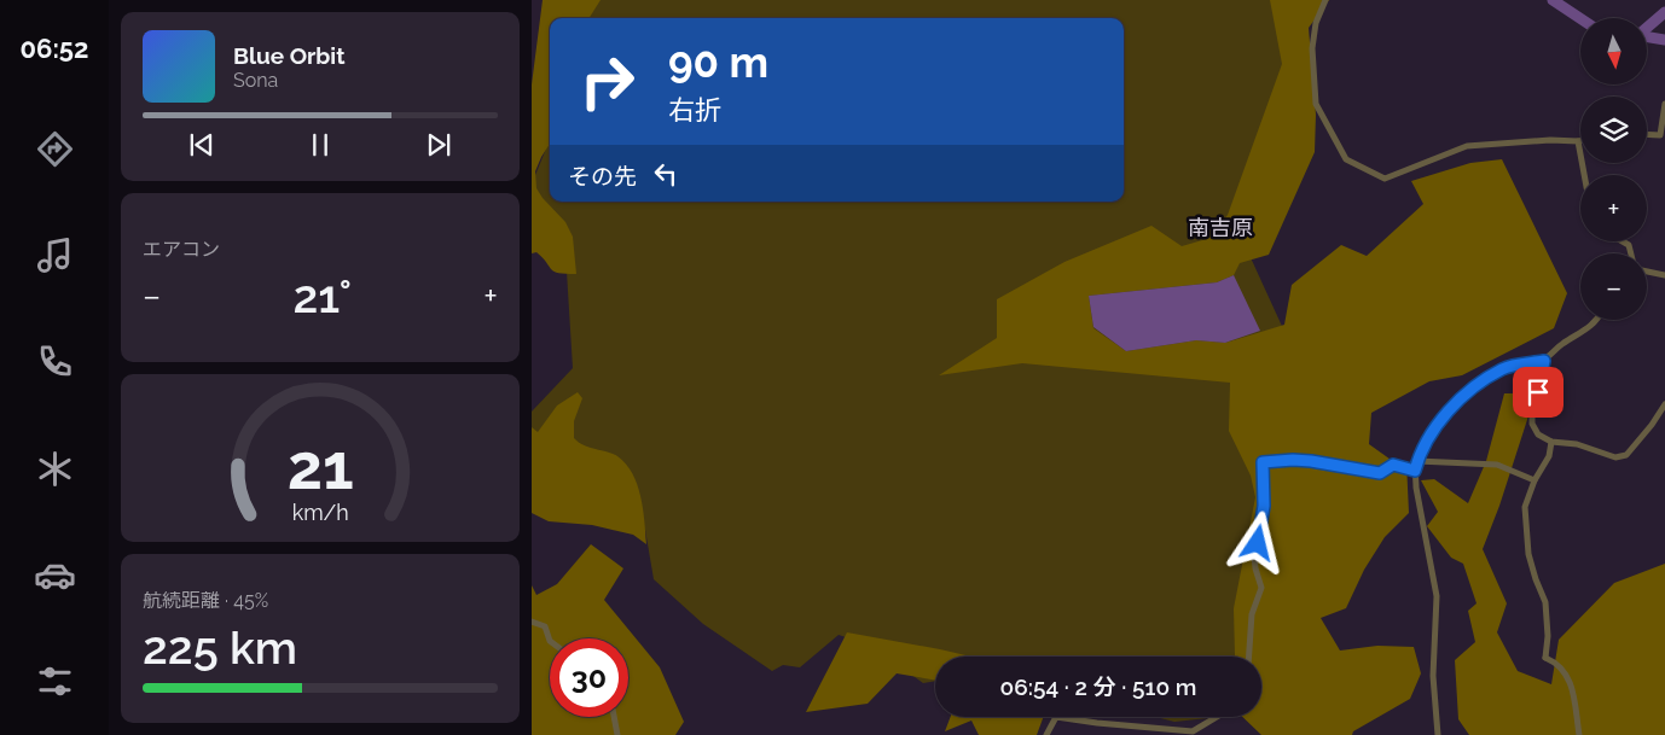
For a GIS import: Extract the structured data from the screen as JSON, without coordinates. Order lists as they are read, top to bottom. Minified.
{"districts":["南吉原"],"north":"bottom","page":{"tabs":"06:52","map_buttons":["+","−"],"turn":["90 m","右折"],"song":["Blue Orbit","Sona"],"then":"その先","tile":["エアコン",["航続距離 · 45%","225 km"]],"heat":["−","21°","+"],"limit":"30","trip":"06:54 · 2 分 · 510 m","gauge":["21","km/h"]}}
